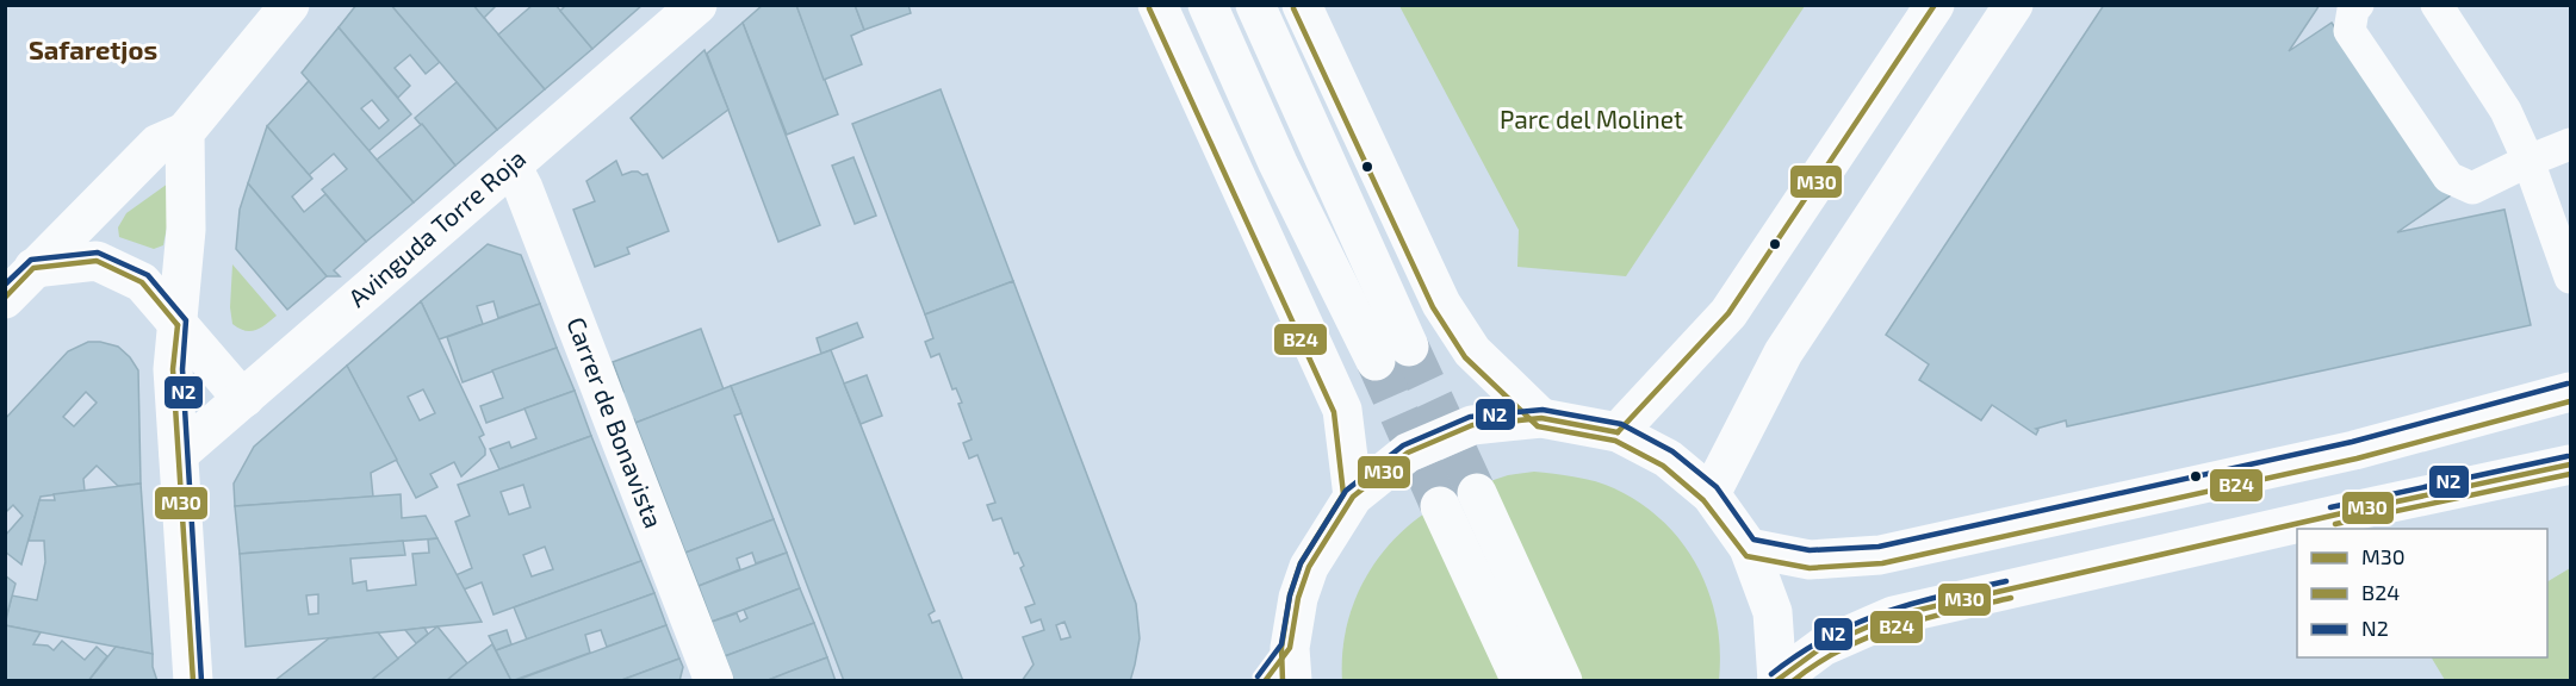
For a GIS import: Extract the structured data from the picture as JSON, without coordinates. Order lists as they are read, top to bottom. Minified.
{"streets":{"street":["Avinguda Torre Roja","Carrer de Bonavista"]},"crossings":[["Avinguda Torre Roja","Carrer de Bonavista"]],"districts":["Safaretjos"],"parks":["Parc del Molinet"],"lines":["transit line M30","transit line B24","transit line N2"],"legend":["M30","B24","N2"]}
